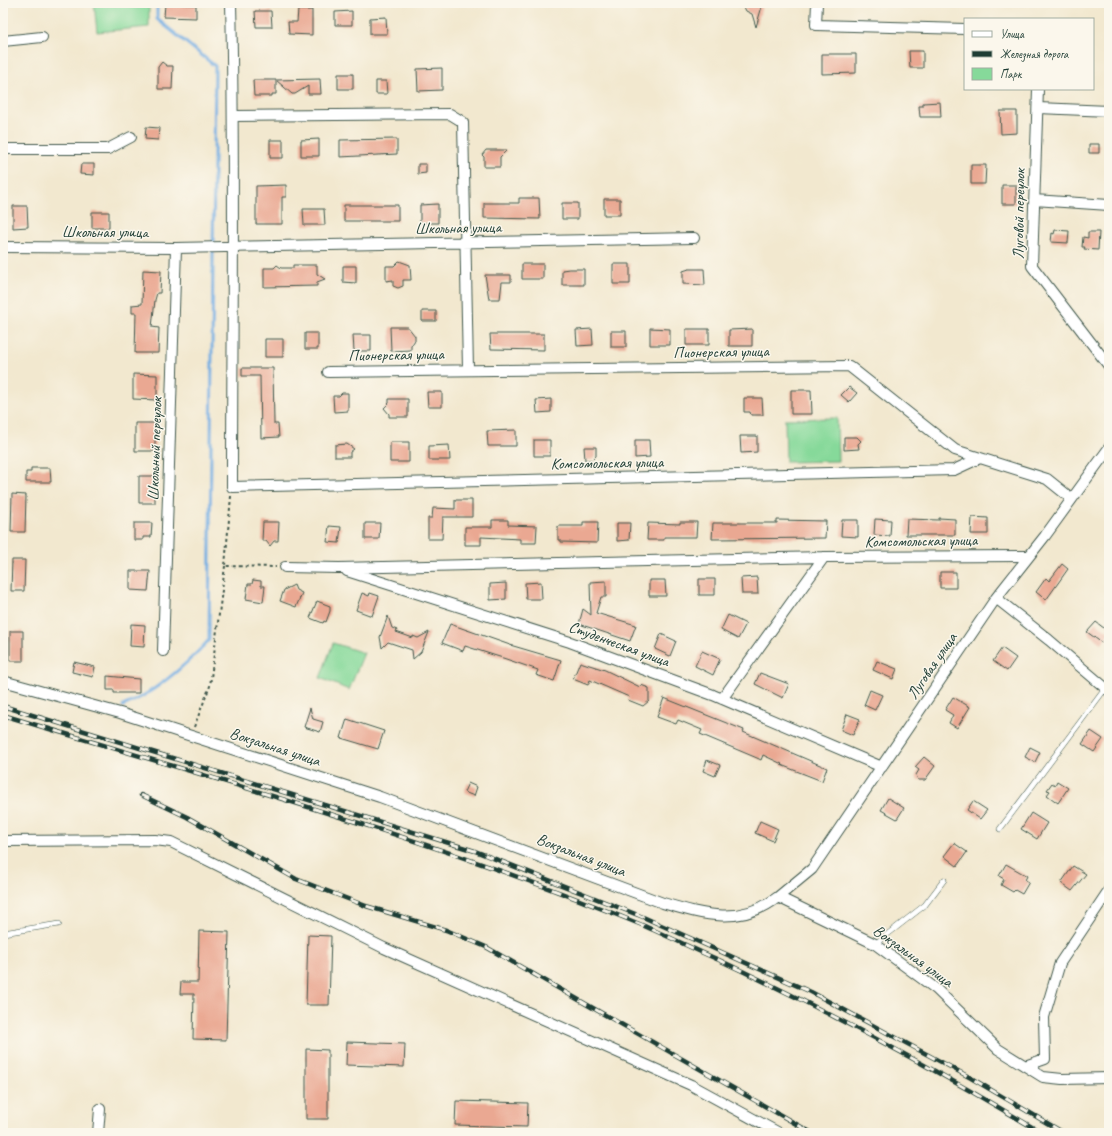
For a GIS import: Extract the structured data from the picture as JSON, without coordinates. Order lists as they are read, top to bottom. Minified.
{"streets":{"street":["Луговой переулок","Школьная улица","Пионерская улица","Школьный переулок","Комсомольская улица","Студенческая улица","Луговая улица","Вокзальная улица"]},"crossings":[["Школьная улица","Школьный переулок"],["Пионерская улица","Комсомольская улица"],["Пионерская улица","Луговая улица"],["Комсомольская улица","Студенческая улица"],["Комсомольская улица","Луговая улица"],["Студенческая улица","Луговая улица"],["Луговая улица","Вокзальная улица"]],"legend":["Улица","Железная дорога","Парк"]}
